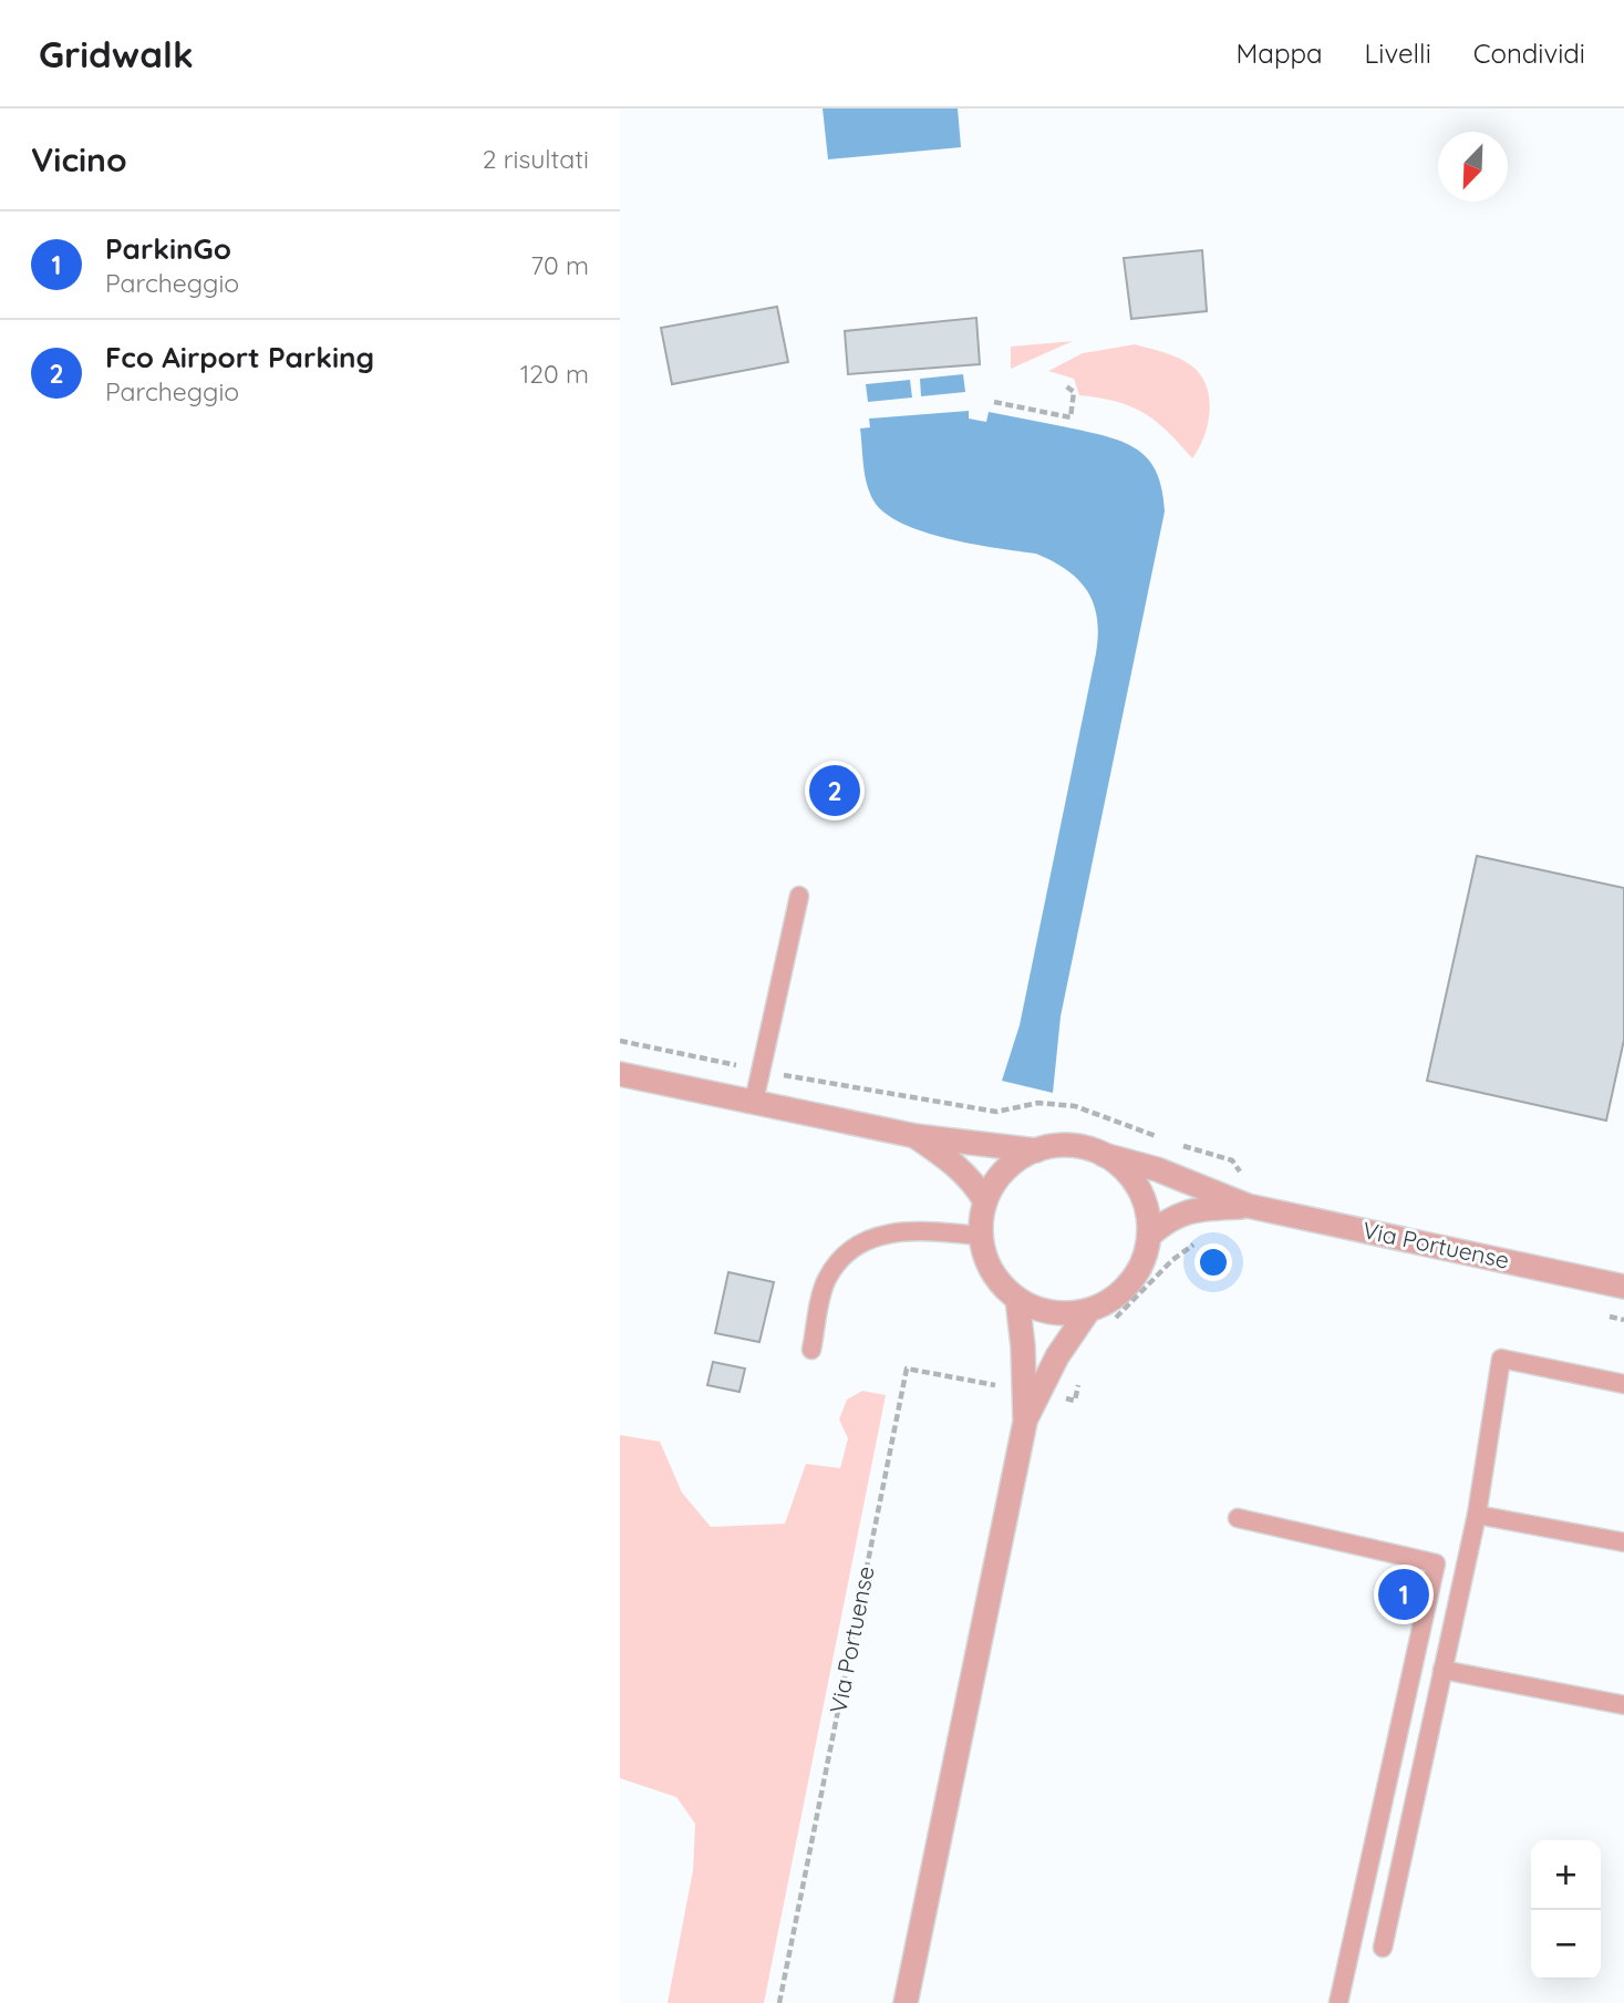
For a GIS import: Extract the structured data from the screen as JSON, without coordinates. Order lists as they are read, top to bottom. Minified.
{"streets":{"street":["Via Portuense"]},"north":"bottom left","page":{"header":"Gridwalk","nav":["Mappa","Livelli","Condividi"],"heading":["Vicino","2 risultati"],"list":[{"mark":"1","name":"ParkinGo","note":"Parcheggio","value":"70 m"},{"mark":"2","name":"Fco Airport Parking","note":"Parcheggio","value":"120 m"}],"pins":["2","1"],"map_buttons":["+","−"]}}
